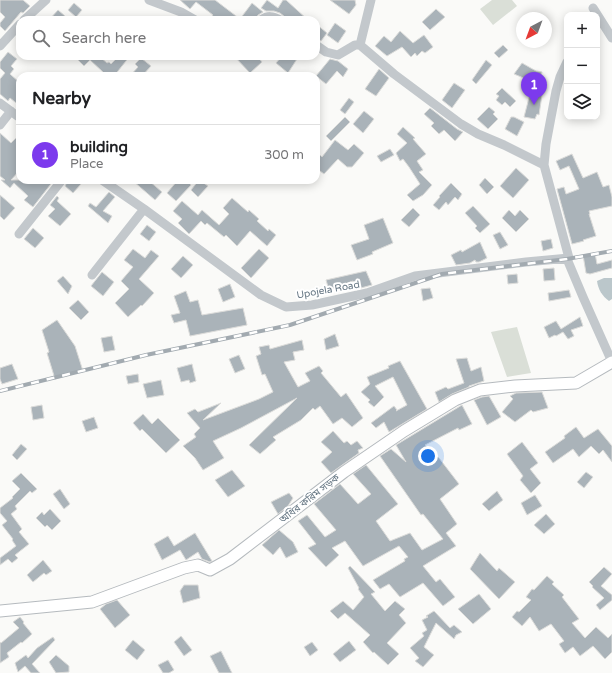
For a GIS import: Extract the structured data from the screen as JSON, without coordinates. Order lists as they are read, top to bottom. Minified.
{"streets":{"main road":["অধির করিম সড়ক"],"street":["Upojela Road"]},"north":"bottom left","page":{"map_buttons":["+","−"],"search":"Search here","pins":"1","heading":"Nearby","list":[{"mark":"1","name":"building","note":"Place","value":"300 m"}]}}
